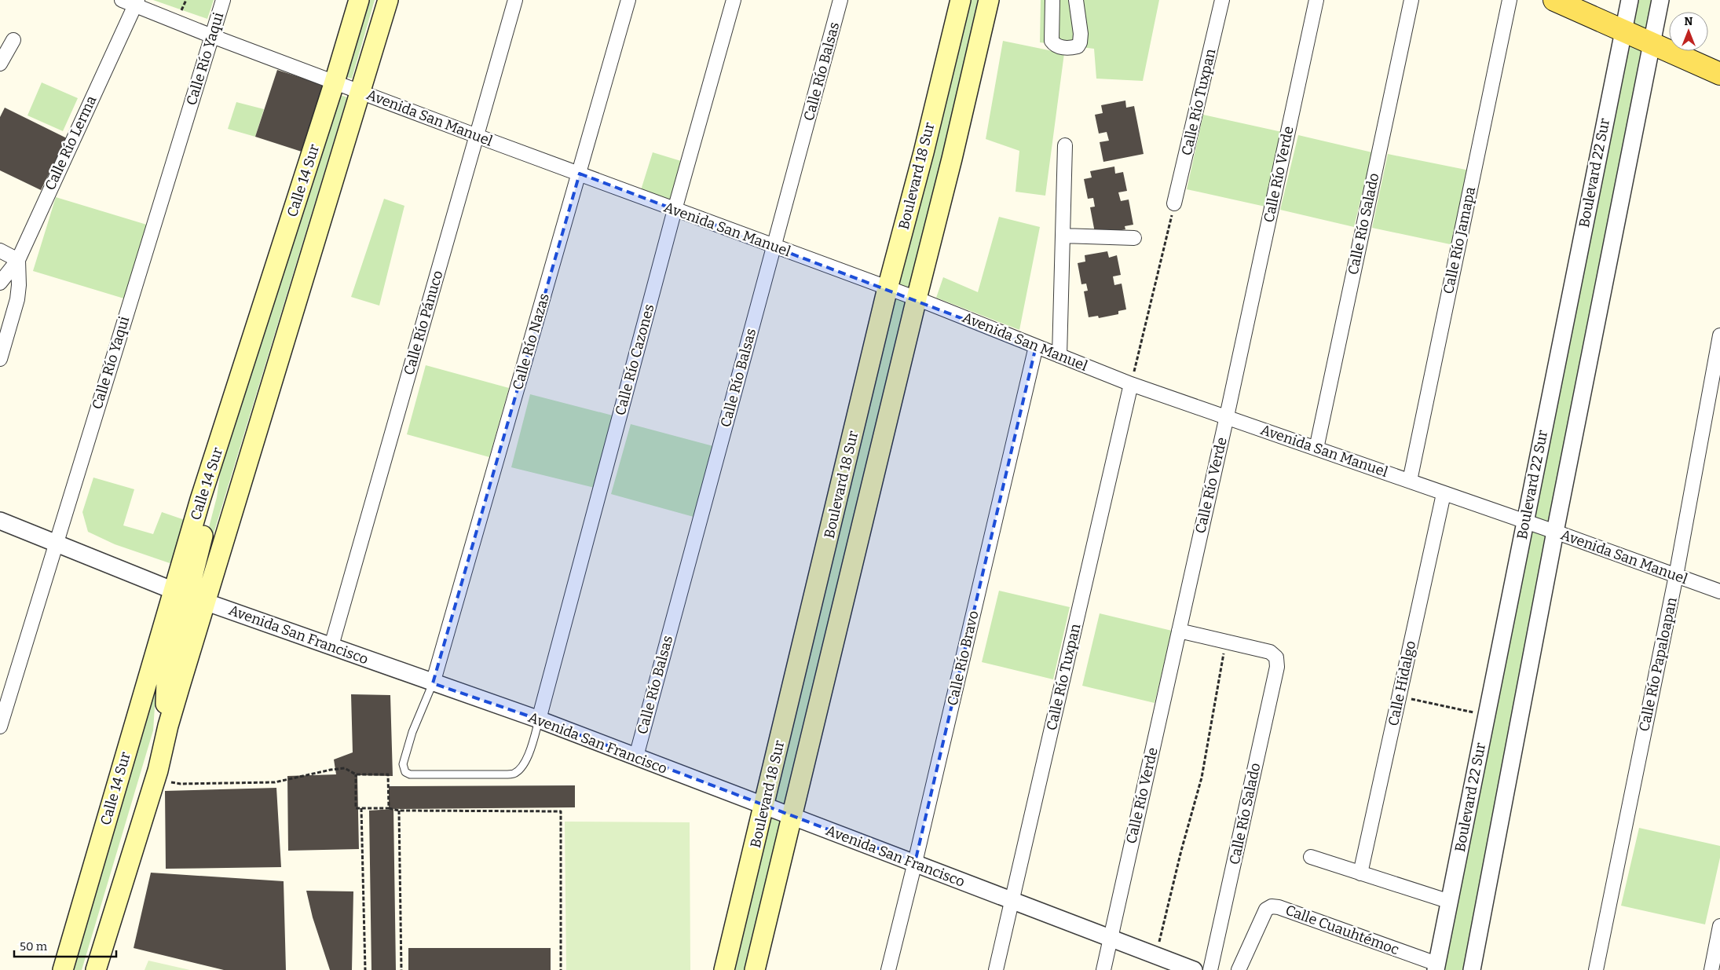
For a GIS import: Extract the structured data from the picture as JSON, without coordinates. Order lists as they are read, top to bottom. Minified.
{"streets":{"main road":["Boulevard 18 Sur","Calle 14 Sur"],"street":["Calle Río Yaqui","Calle Río Balsas","Calle Río Tuxpan","Avenida San Manuel","Calle Río Lerma","Boulevard 22 Sur","Calle Río Verde","Calle Río Salado","Calle Río Jamapa","Calle Río Pánuco","Calle Río Nazas","Calle Río Cazones","Avenida San Francisco","Calle Río Bravo","Calle Río Papaloapan","Calle Hidalgo","Calle Cuauhtémoc"]},"crossings":[["Calle Río Yaqui","Avenida San Manuel"],["Calle Río Yaqui","Avenida San Francisco"],["Calle Río Balsas","Avenida San Manuel"],["Calle Río Balsas","Avenida San Francisco"],["Calle Río Tuxpan","Avenida San Manuel"],["Calle Río Tuxpan","Avenida San Francisco"],["Avenida San Manuel","Calle Río Lerma"],["Avenida San Manuel","Boulevard 22 Sur"],["Avenida San Manuel","Calle Río Verde"],["Avenida San Manuel","Boulevard 18 Sur"],["Avenida San Manuel","Calle 14 Sur"],["Avenida San Manuel","Calle Río Salado"],["Avenida San Manuel","Calle Río Jamapa"],["Avenida San Manuel","Calle Río Pánuco"],["Avenida San Manuel","Calle Río Nazas"],["Avenida San Manuel","Calle Río Cazones"],["Avenida San Manuel","Calle Río Bravo"],["Avenida San Manuel","Calle Río Papaloapan"],["Avenida San Manuel","Calle Hidalgo"],["Boulevard 22 Sur","Calle Cuauhtémoc"],["Calle Río Verde","Avenida San Francisco"],["Boulevard 18 Sur","Avenida San Francisco"],["Calle 14 Sur","Avenida San Francisco"],["Calle Río Pánuco","Avenida San Francisco"],["Calle Río Nazas","Avenida San Francisco"],["Calle Río Cazones","Avenida San Francisco"],["Avenida San Francisco","Calle Río Bravo"]],"scale_bar":"50 m","north":"top"}
